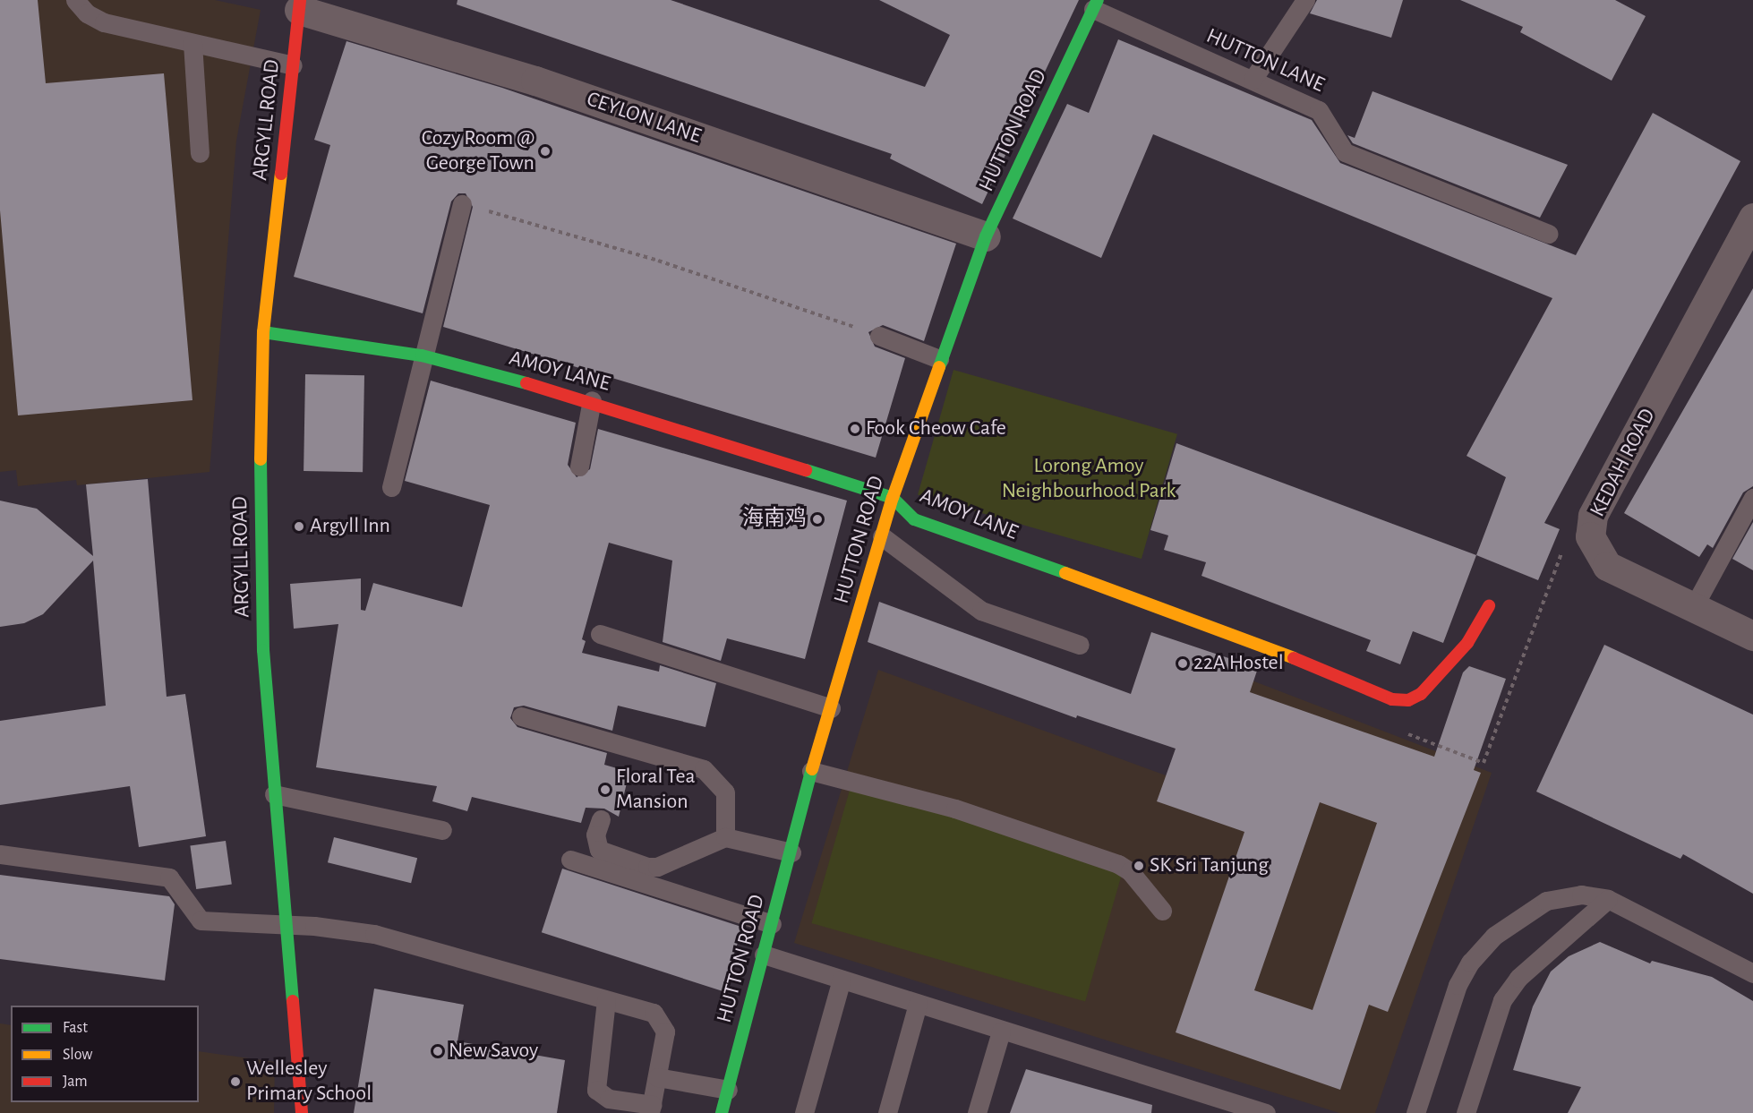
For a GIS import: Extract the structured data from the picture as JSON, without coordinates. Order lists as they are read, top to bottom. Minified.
{"streets":{"street":["CEYLON LANE","ARGYLL ROAD","HUTTON ROAD","AMOY LANE","KEDAH ROAD"],"lane":["HUTTON LANE"]},"crossings":[["HUTTON LANE","HUTTON ROAD"],["CEYLON LANE","ARGYLL ROAD"],["CEYLON LANE","HUTTON ROAD"],["ARGYLL ROAD","AMOY LANE"],["HUTTON ROAD","AMOY LANE"]],"parks":["Lorong Amoy Neighbourhood Park"],"places":["Cozy Room @ George Town","Fook Cheow Cafe","海南鸡","Argyll Inn","22A Hostel","Floral Tea Mansion","SK Sri Tanjung","New Savoy","Wellesley Primary School"],"legend":["Fast","Slow","Jam"]}
